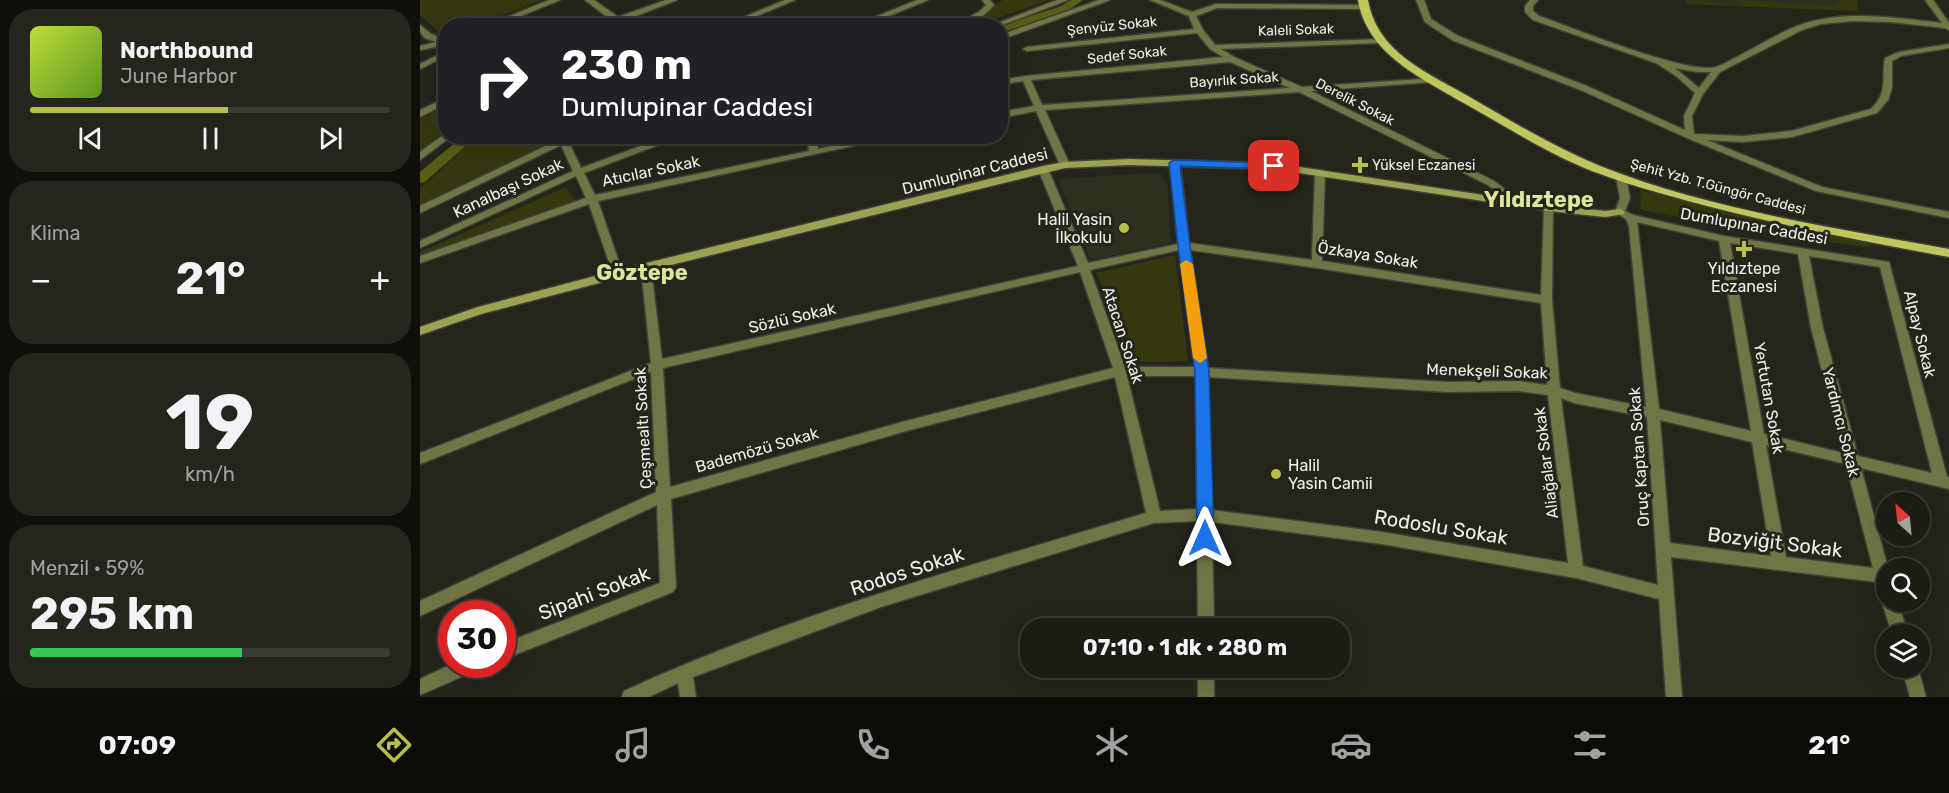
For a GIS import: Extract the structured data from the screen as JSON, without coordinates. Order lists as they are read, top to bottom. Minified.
{"streets":{"main road":["Dumlupinar Caddesi","Şehit Yzb. T.Güngör Caddesi"],"street":["Şenyüz Sokak","Kaleli Sokak","Sedef Sokak","Bayırlık Sokak","Derelik Sokak","Atıcılar Sokak","Kanalbaşı Sokak","Dumlupınar Caddesi","Özkaya Sokak","Sözlü Sokak","Alpay Sokak","Atacan Sokak","Menekşeli Sokak","Yertutan Sokak","Yardımcı Sokak","Çeşmealtı Sokak","Bademözü Sokak","Oruç Kaptan Sokak","Aliağalar Sokak","Rodoslu Sokak","Bozyiğit Sokak","Rodos Sokak","Sipahi Sokak"]},"crossings":[["Şenyüz Sokak","Derelik Sokak"],["Kaleli Sokak","Derelik Sokak"],["Kaleli Sokak","Şehit Yzb. T.Güngör Caddesi"],["Sedef Sokak","Derelik Sokak"],["Bayırlık Sokak","Derelik Sokak"],["Bayırlık Sokak","Şehit Yzb. T.Güngör Caddesi"],["Derelik Sokak","Dumlupinar Caddesi"],["Dumlupinar Caddesi","Dumlupınar Caddesi"],["Dumlupinar Caddesi","Atacan Sokak"],["Dumlupinar Caddesi","Çeşmealtı Sokak"],["Dumlupinar Caddesi","Oruç Kaptan Sokak"],["Dumlupinar Caddesi","Aliağalar Sokak"],["Şehit Yzb. T.Güngör Caddesi","Oruç Kaptan Sokak"],["Dumlupınar Caddesi","Alpay Sokak"],["Dumlupınar Caddesi","Yertutan Sokak"],["Dumlupınar Caddesi","Yardımcı Sokak"],["Dumlupınar Caddesi","Oruç Kaptan Sokak"],["Özkaya Sokak","Sözlü Sokak"],["Özkaya Sokak","Aliağalar Sokak"],["Sözlü Sokak","Atacan Sokak"],["Sözlü Sokak","Çeşmealtı Sokak"],["Alpay Sokak","Menekşeli Sokak"],["Atacan Sokak","Menekşeli Sokak"],["Atacan Sokak","Bademözü Sokak"],["Atacan Sokak","Rodos Sokak"],["Menekşeli Sokak","Yertutan Sokak"],["Menekşeli Sokak","Yardımcı Sokak"],["Menekşeli Sokak","Bademözü Sokak"],["Menekşeli Sokak","Oruç Kaptan Sokak"],["Menekşeli Sokak","Aliağalar Sokak"],["Yertutan Sokak","Bozyiğit Sokak"],["Çeşmealtı Sokak","Bademözü Sokak"],["Çeşmealtı Sokak","Sipahi Sokak"],["Oruç Kaptan Sokak","Rodoslu Sokak"],["Oruç Kaptan Sokak","Bozyiğit Sokak"],["Aliağalar Sokak","Rodoslu Sokak"],["Rodoslu Sokak","Rodos Sokak"]],"districts":["Yıldıztepe","Göztepe"],"places":{"health":["Yüksel Eczanesi","Yıldıztepe Eczanesi"],"other":["Halil Yasin İlkokulu","Halil Yasin Camii"]},"north":"top left","page":{"turn":["230 m","Dumlupinar Caddesi"],"song":["Northbound","June Harbor"],"tile":["Klima",["19","km/h"],["Menzil · 59%","295 km"]],"heat":["−","21°","+"],"limit":"30","trip":"07:10 · 1 dk · 280 m","tabs":["07:09","21°"]}}
